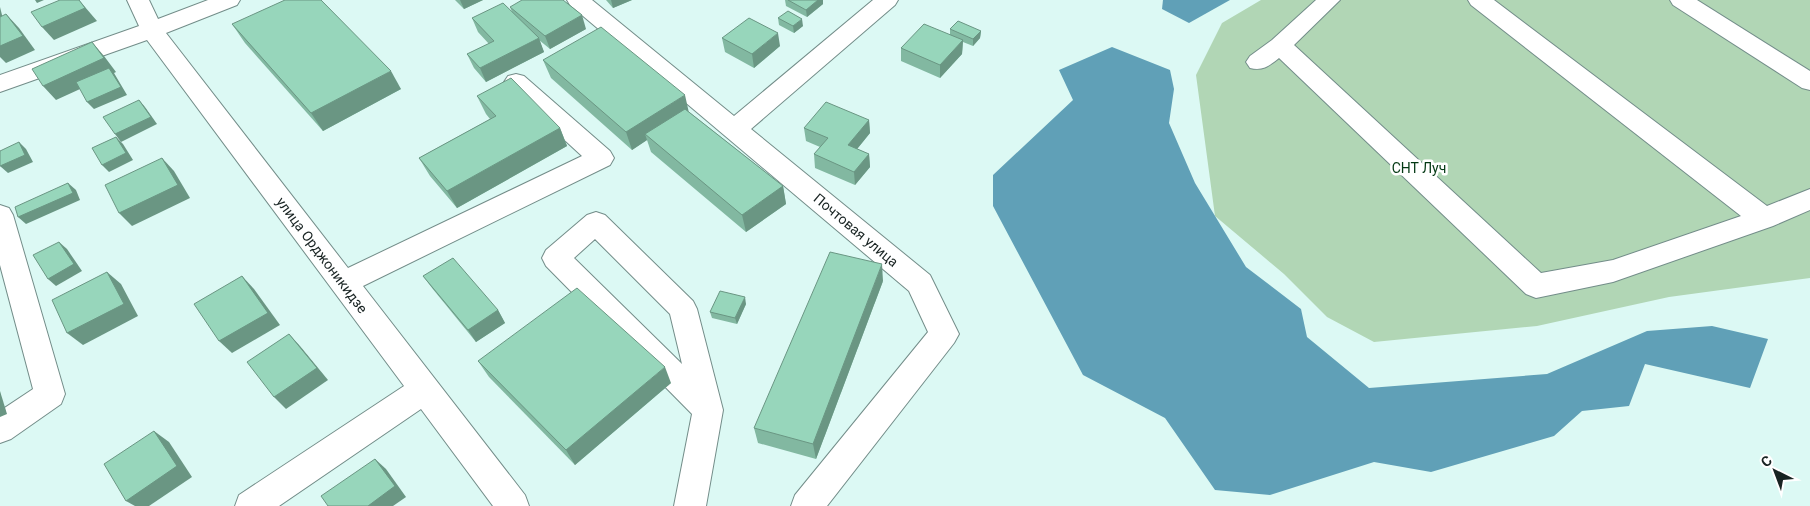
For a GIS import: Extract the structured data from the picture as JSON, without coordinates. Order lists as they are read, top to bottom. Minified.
{"streets":{"street":["Почтовая улица","улица Орджоникидзе"]},"parks":["СНТ Луч"],"north":"top left"}
